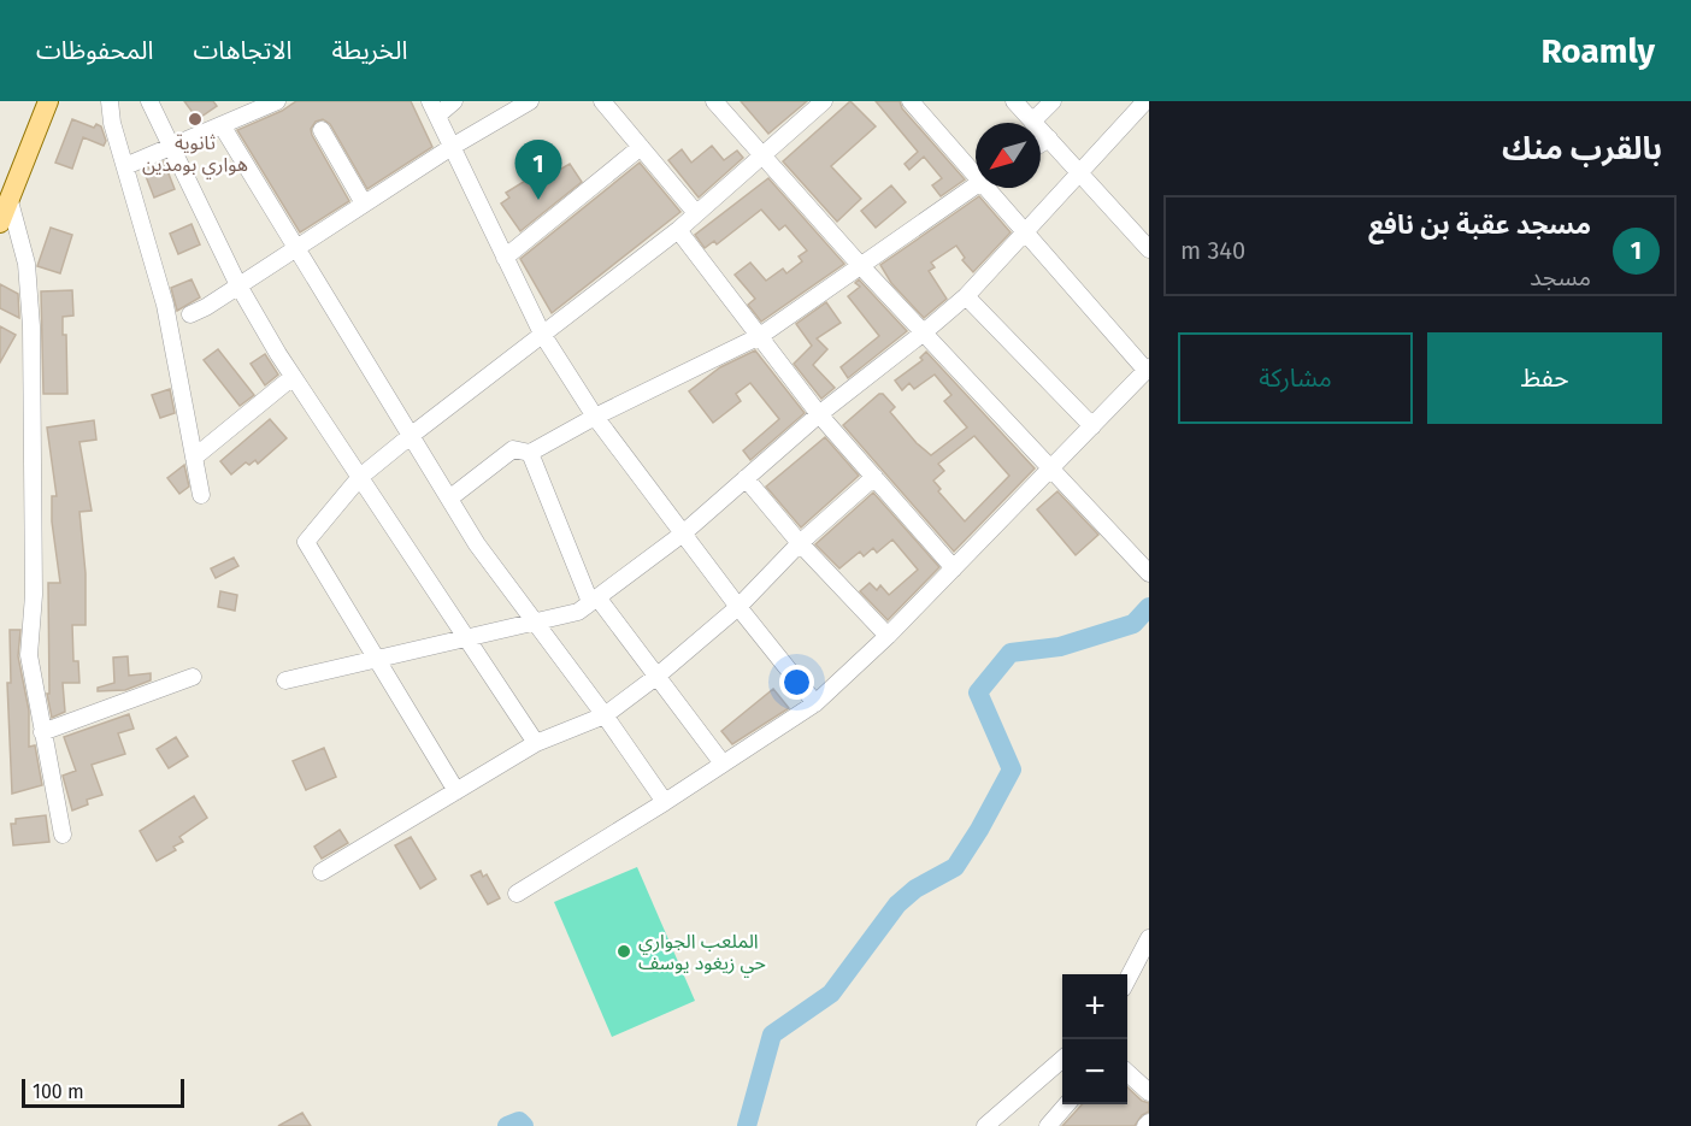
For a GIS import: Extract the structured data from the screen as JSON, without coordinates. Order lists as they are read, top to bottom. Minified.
{"places":["ثانوية هواري بومدين","الملعب الجواري حي زيغود يوسف"],"scale_bar":"100 m","north":"bottom left","page":{"header":"Roamly","nav":["الخريطة","الاتجاهات","المحفوظات"],"heading":"بالقرب منك","pins":"1","list":[{"mark":"1","name":"مسجد عقبة بن نافع","note":"مسجد","value":"340 m"}],"buttons":["حفظ","مشاركة"],"map_buttons":["+","−"],"scale":"100 m"}}
